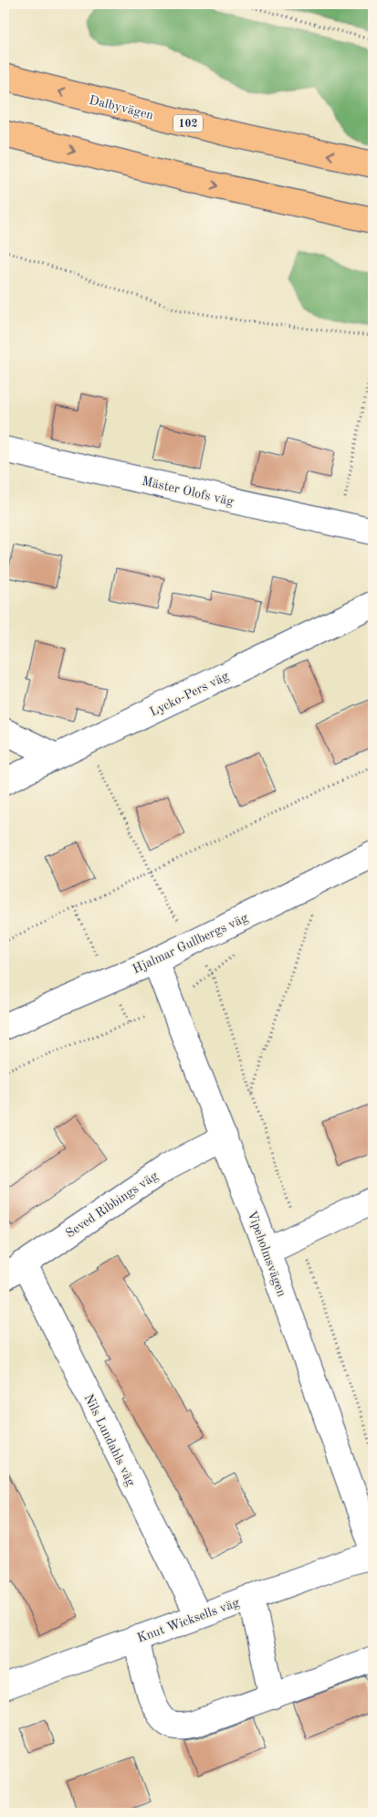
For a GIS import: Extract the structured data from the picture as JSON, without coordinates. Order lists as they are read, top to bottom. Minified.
{"streets":{"main road":["Dalbyvägen","102"],"street":["Mäster Olofs väg","Lycko-Pers väg","Hjalmar Gullbergs väg","Seved Ribbings väg","Vipeholmsvägen","Nils Lundahls väg","Knut Wicksells väg"]},"crossings":[["Hjalmar Gullbergs väg","Vipeholmsvägen"],["Seved Ribbings väg","Vipeholmsvägen"],["Seved Ribbings väg","Nils Lundahls väg"],["Nils Lundahls väg","Knut Wicksells väg"]]}
